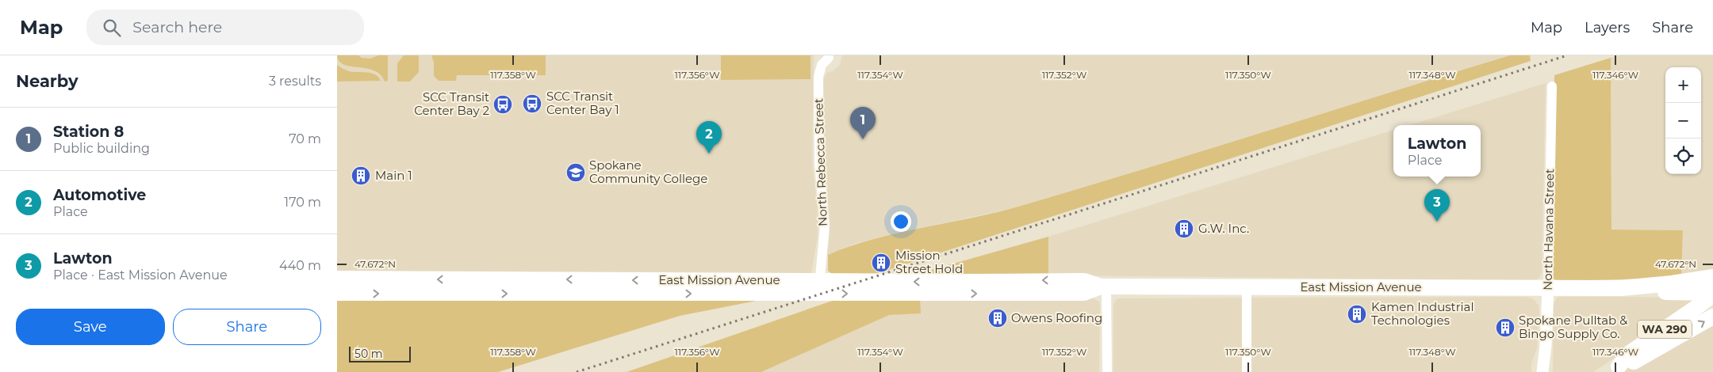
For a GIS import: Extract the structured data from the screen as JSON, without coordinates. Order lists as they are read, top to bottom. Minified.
{"streets":{"main road":["East Mission Avenue","WA 290"],"street":["North Rebecca Street","North Havana Street"]},"crossings":[["North Rebecca Street","East Mission Avenue"],["North Havana Street","East Mission Avenue"],["East Mission Avenue","WA 290"]],"places":{"bus stop":["SCC Transit Center Bay 1","SCC Transit Center Bay 2"],"school or university":["Spokane Community College"],"building":["Main 1","G.W. Inc.","Mission Street Hold","Kamen Industrial Technologies","Owens Roofing","Spokane Pulltab & Bingo Supply Co."]},"scale_bar":"50 m","page":{"header":"Map","search":"Search here","nav":["Map","Layers","Share"],"heading":["Nearby","3 results"],"map_buttons":["+","−"],"list":[{"mark":"1","name":"Station 8","note":"Public building","value":"70 m"},{"mark":"2","name":"Automotive","note":"Place","value":"170 m"},{"mark":"3","name":"Lawton","note":"Place · East Mission Avenue","value":"440 m"}],"pins":["1","2","3"],"popup":["Lawton","Place"],"buttons":["Save","Share"],"scale":"50 m"},"coordinates":["117.358°W","117.356°W","117.354°W","117.352°W","117.350°W","117.348°W","117.346°W","47.672°N"]}
